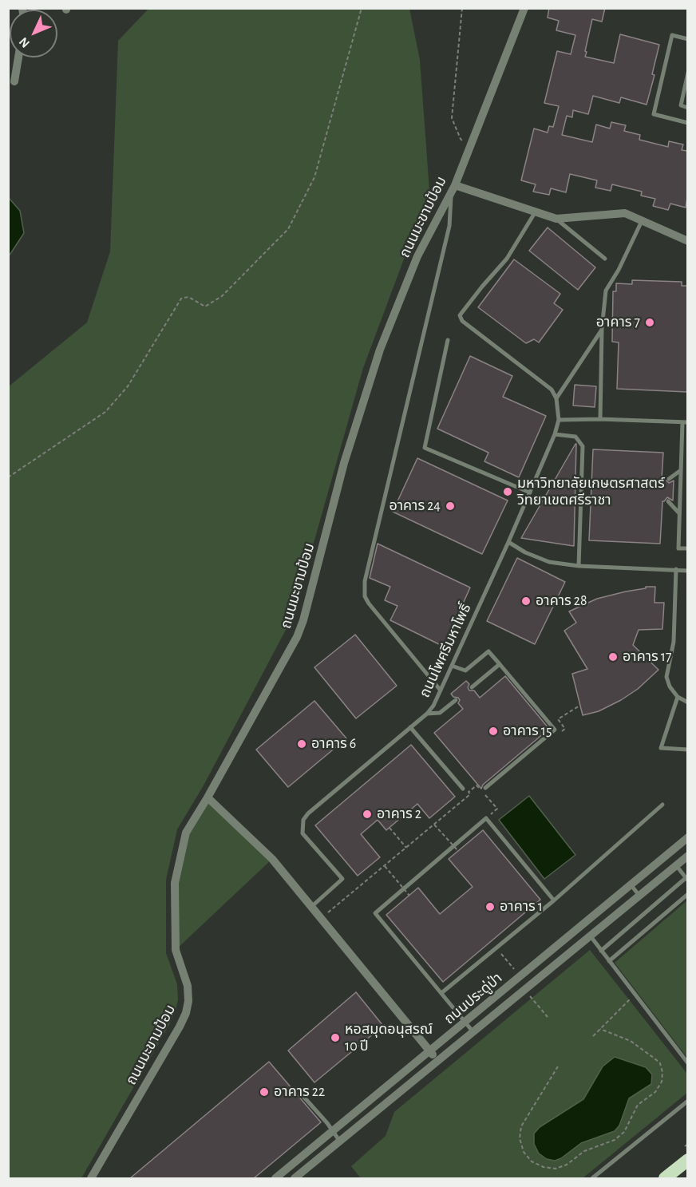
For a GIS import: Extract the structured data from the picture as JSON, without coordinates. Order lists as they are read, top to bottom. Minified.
{"streets":{"street":["ถนนมะขามป้อม","ถนนประดู่ป่า"],"lane":["ถนนโพศรีมหาโพธิ์"]},"places":["อาคาร 7","มหาวิทยาลัยเกษตรศาสตร์ วิทยาเขตศรีราชา","อาคาร 24","อาคาร 28","อาคาร 17","อาคาร 15","อาคาร 6","อาคาร 2","อาคาร 1","หอสมุดอนุสรณ์ 10 ปี","อาคาร 22"],"north":"bottom left"}
